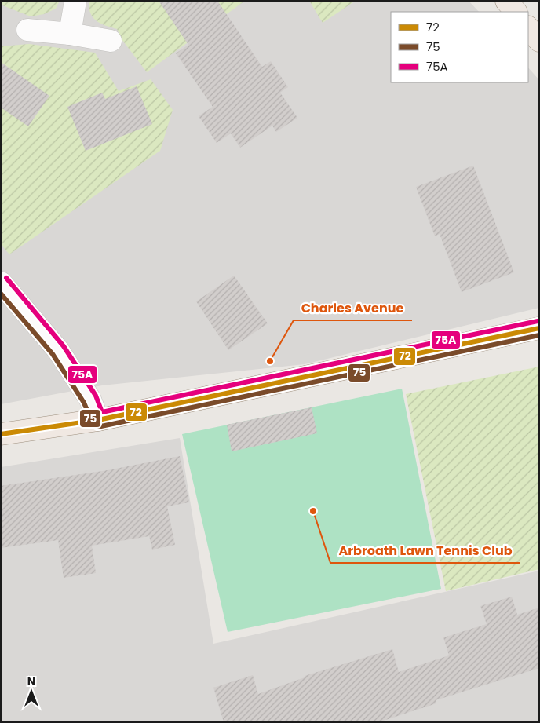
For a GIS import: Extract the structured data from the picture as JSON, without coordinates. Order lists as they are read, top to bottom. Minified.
{"places":["Charles Avenue","Arbroath Lawn Tennis Club"],"lines":["transit line 75A","transit line 75","transit line 72"],"legend":["72","75","75A"],"north":"top"}
